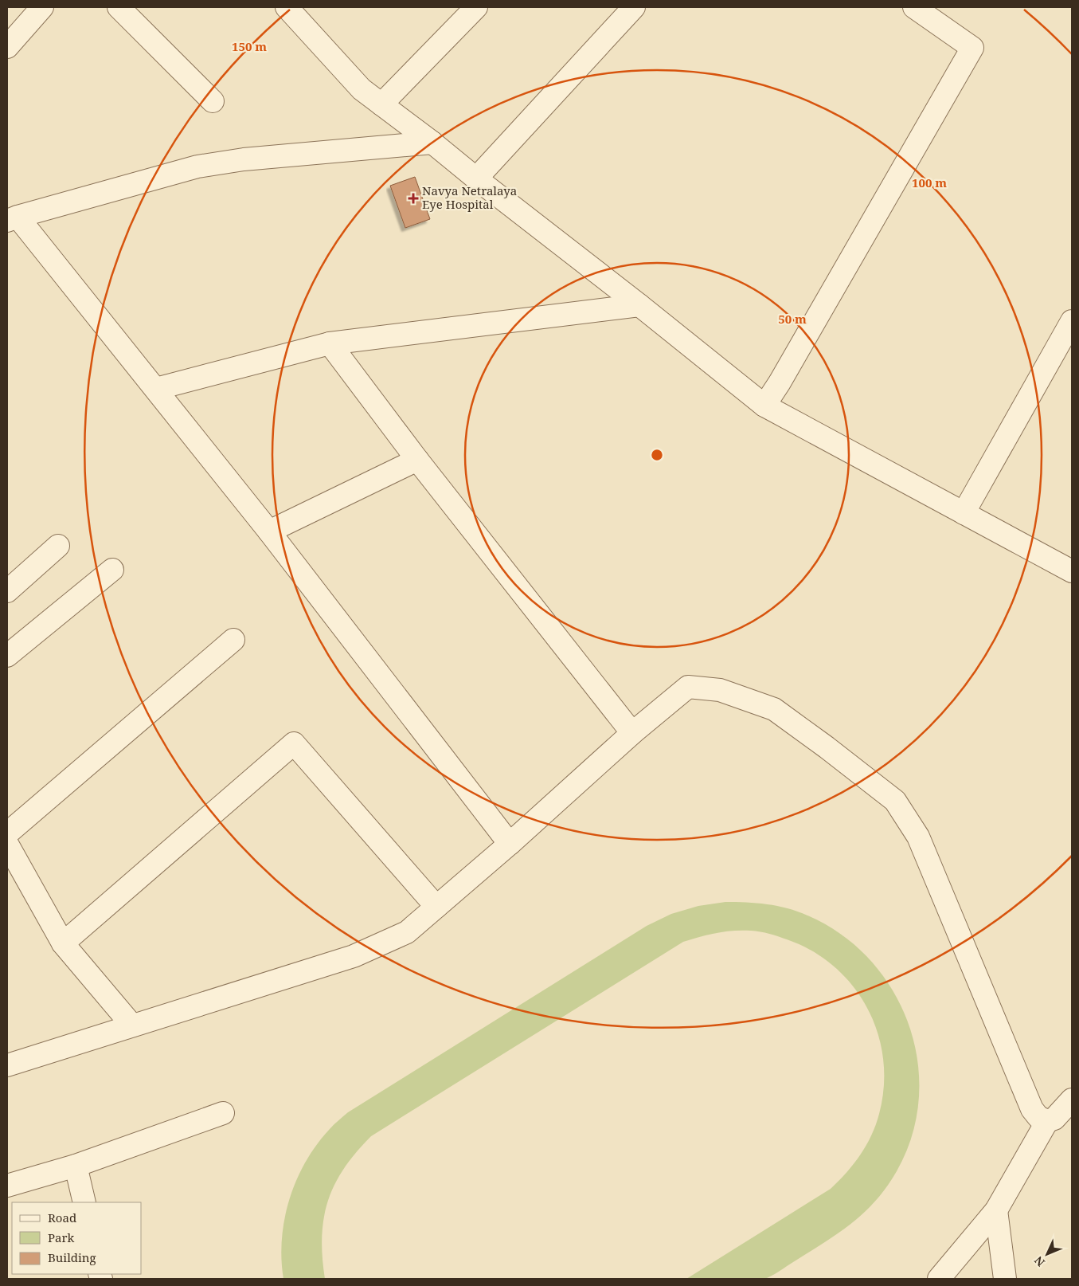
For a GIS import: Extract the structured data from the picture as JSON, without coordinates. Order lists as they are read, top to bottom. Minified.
{"places":{"health":["Navya Netralaya Eye Hospital"]},"legend":["Road","Park","Building"],"north":"bottom left","rings":["150 m","100 m","50 m"]}
